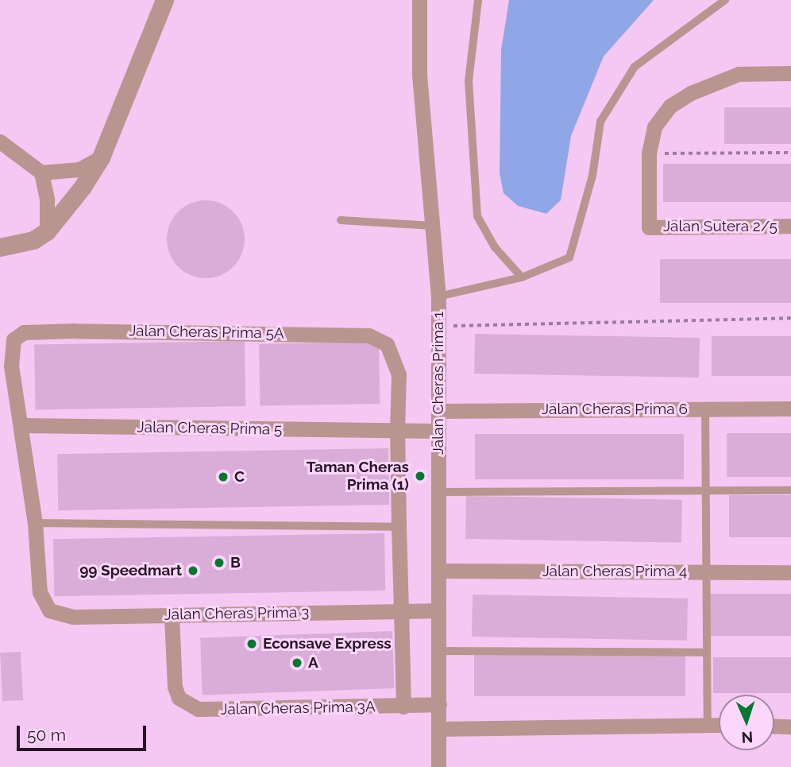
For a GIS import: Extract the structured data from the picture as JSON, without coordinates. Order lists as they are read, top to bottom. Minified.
{"streets":{"street":["Jalan Sutera 2/5","Jalan Cheras Prima 5A","Jalan Cheras Prima 1","Jalan Cheras Prima 6","Jalan Cheras Prima 5","Jalan Cheras Prima 4","Jalan Cheras Prima 3","Jalan Cheras Prima 3A"]},"crossings":[["Jalan Cheras Prima 5A","Jalan Cheras Prima 5"],["Jalan Cheras Prima 1","Jalan Cheras Prima 6"],["Jalan Cheras Prima 1","Jalan Cheras Prima 5"],["Jalan Cheras Prima 1","Jalan Cheras Prima 4"],["Jalan Cheras Prima 1","Jalan Cheras Prima 3"],["Jalan Cheras Prima 3","Jalan Cheras Prima 3A"]],"places":["Taman Cheras Prima (1)","C","B","99 Speedmart","Econsave Express","A"],"scale_bar":"50 m","north":"bottom"}
